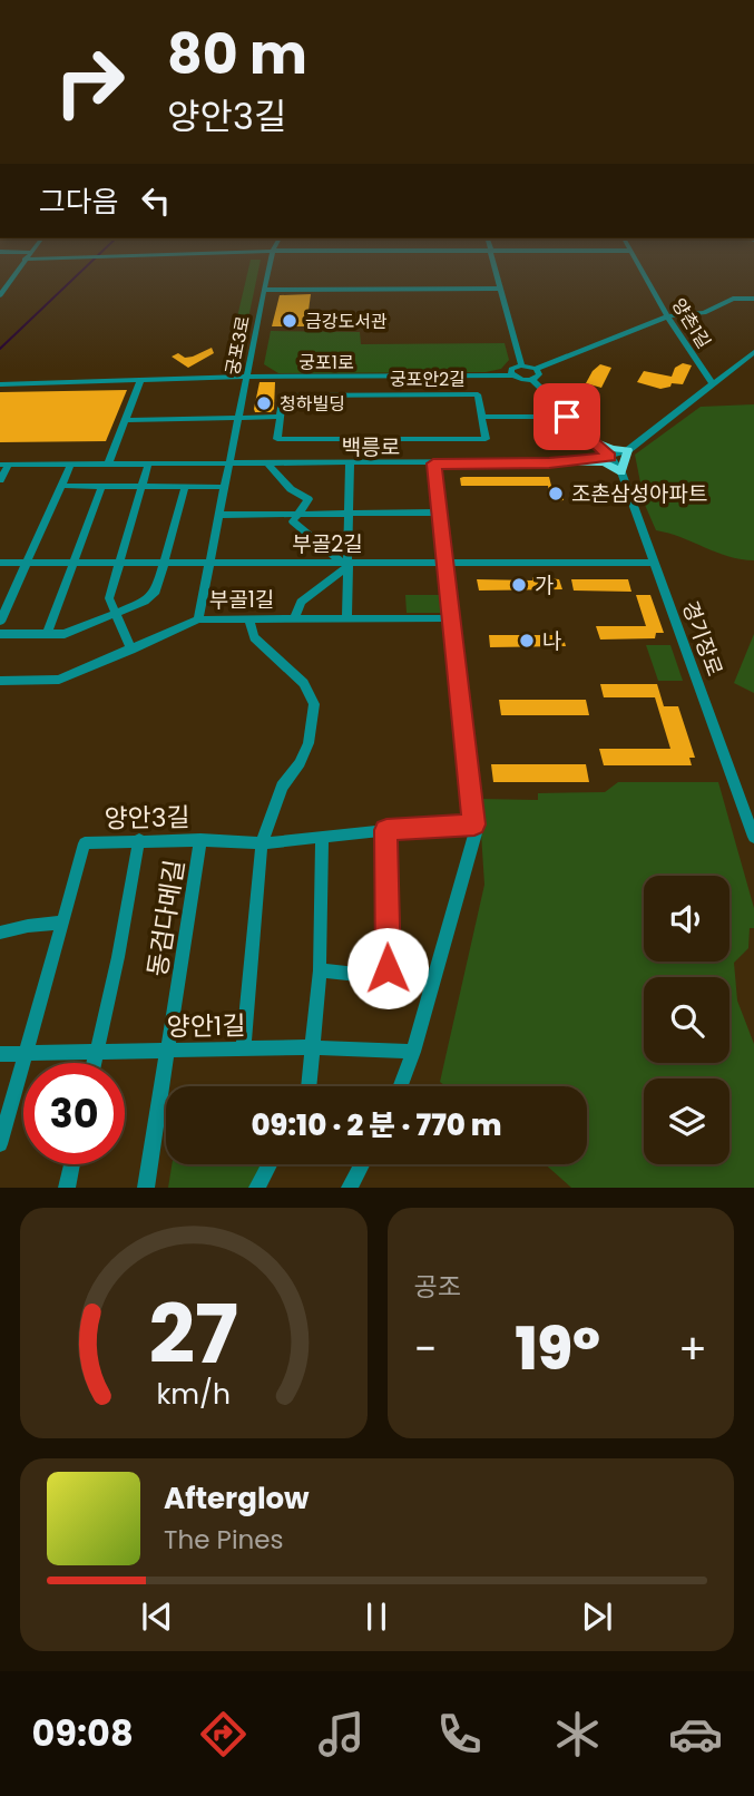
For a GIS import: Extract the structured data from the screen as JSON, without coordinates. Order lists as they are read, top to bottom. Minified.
{"streets":{"street":["양촌1길","궁포3로","궁포1로","궁포안2길","백릉로","부골2길","부골1길","경기장로","양안3길","동검다메길","양안1길"]},"crossings":[["양촌1길","백릉로"],["궁포3로","궁포1로"],["궁포3로","백릉로"],["궁포3로","부골2길"],["궁포3로","부골1길"],["궁포1로","경기장로"],["백릉로","경기장로"],["부골2길","경기장로"],["양안3길","동검다메길"],["양안3길","양안1길"],["동검다메길","양안1길"]],"places":["금강도서관","청하빌딩","조촌삼성아파트","가","나"],"page":{"turn":["80 m","양안3길"],"then":"그다음","limit":"30","trip":"09:10 · 2 분 · 770 m","tile":"공조","heat":["−","19°","+"],"song":["Afterglow","The Pines"],"tabs":"09:08","gauge":["27","km/h"]}}
